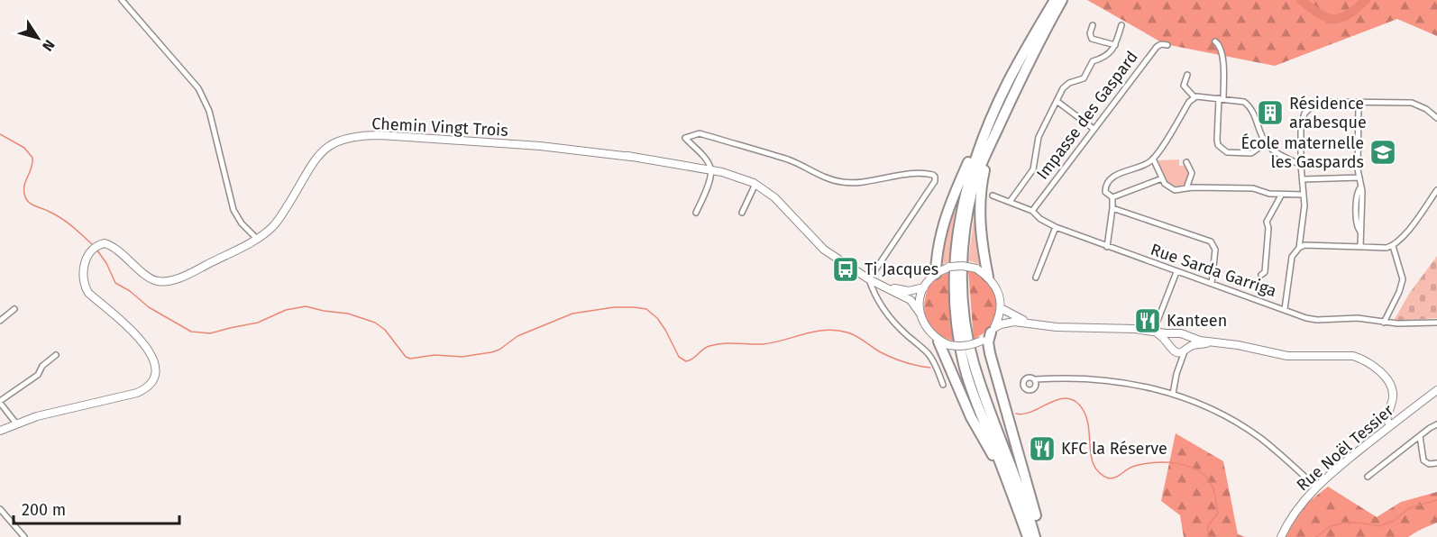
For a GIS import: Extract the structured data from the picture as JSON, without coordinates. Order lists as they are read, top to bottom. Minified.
{"streets":{"main road":["Chemin Vingt Trois","Rue Noël Tessier"],"street":["Impasse des Gaspard","Rue Sarda Garriga"]},"crossings":[["Impasse des Gaspard","Rue Sarda Garriga"]],"places":{"building":["Résidence arabesque"],"school or university":["École maternelle les Gaspards"],"bus stop":["Ti Jacques"],"restaurant":["Kanteen","KFC la Réserve"]},"scale_bar":"200 m","north":"bottom right"}
